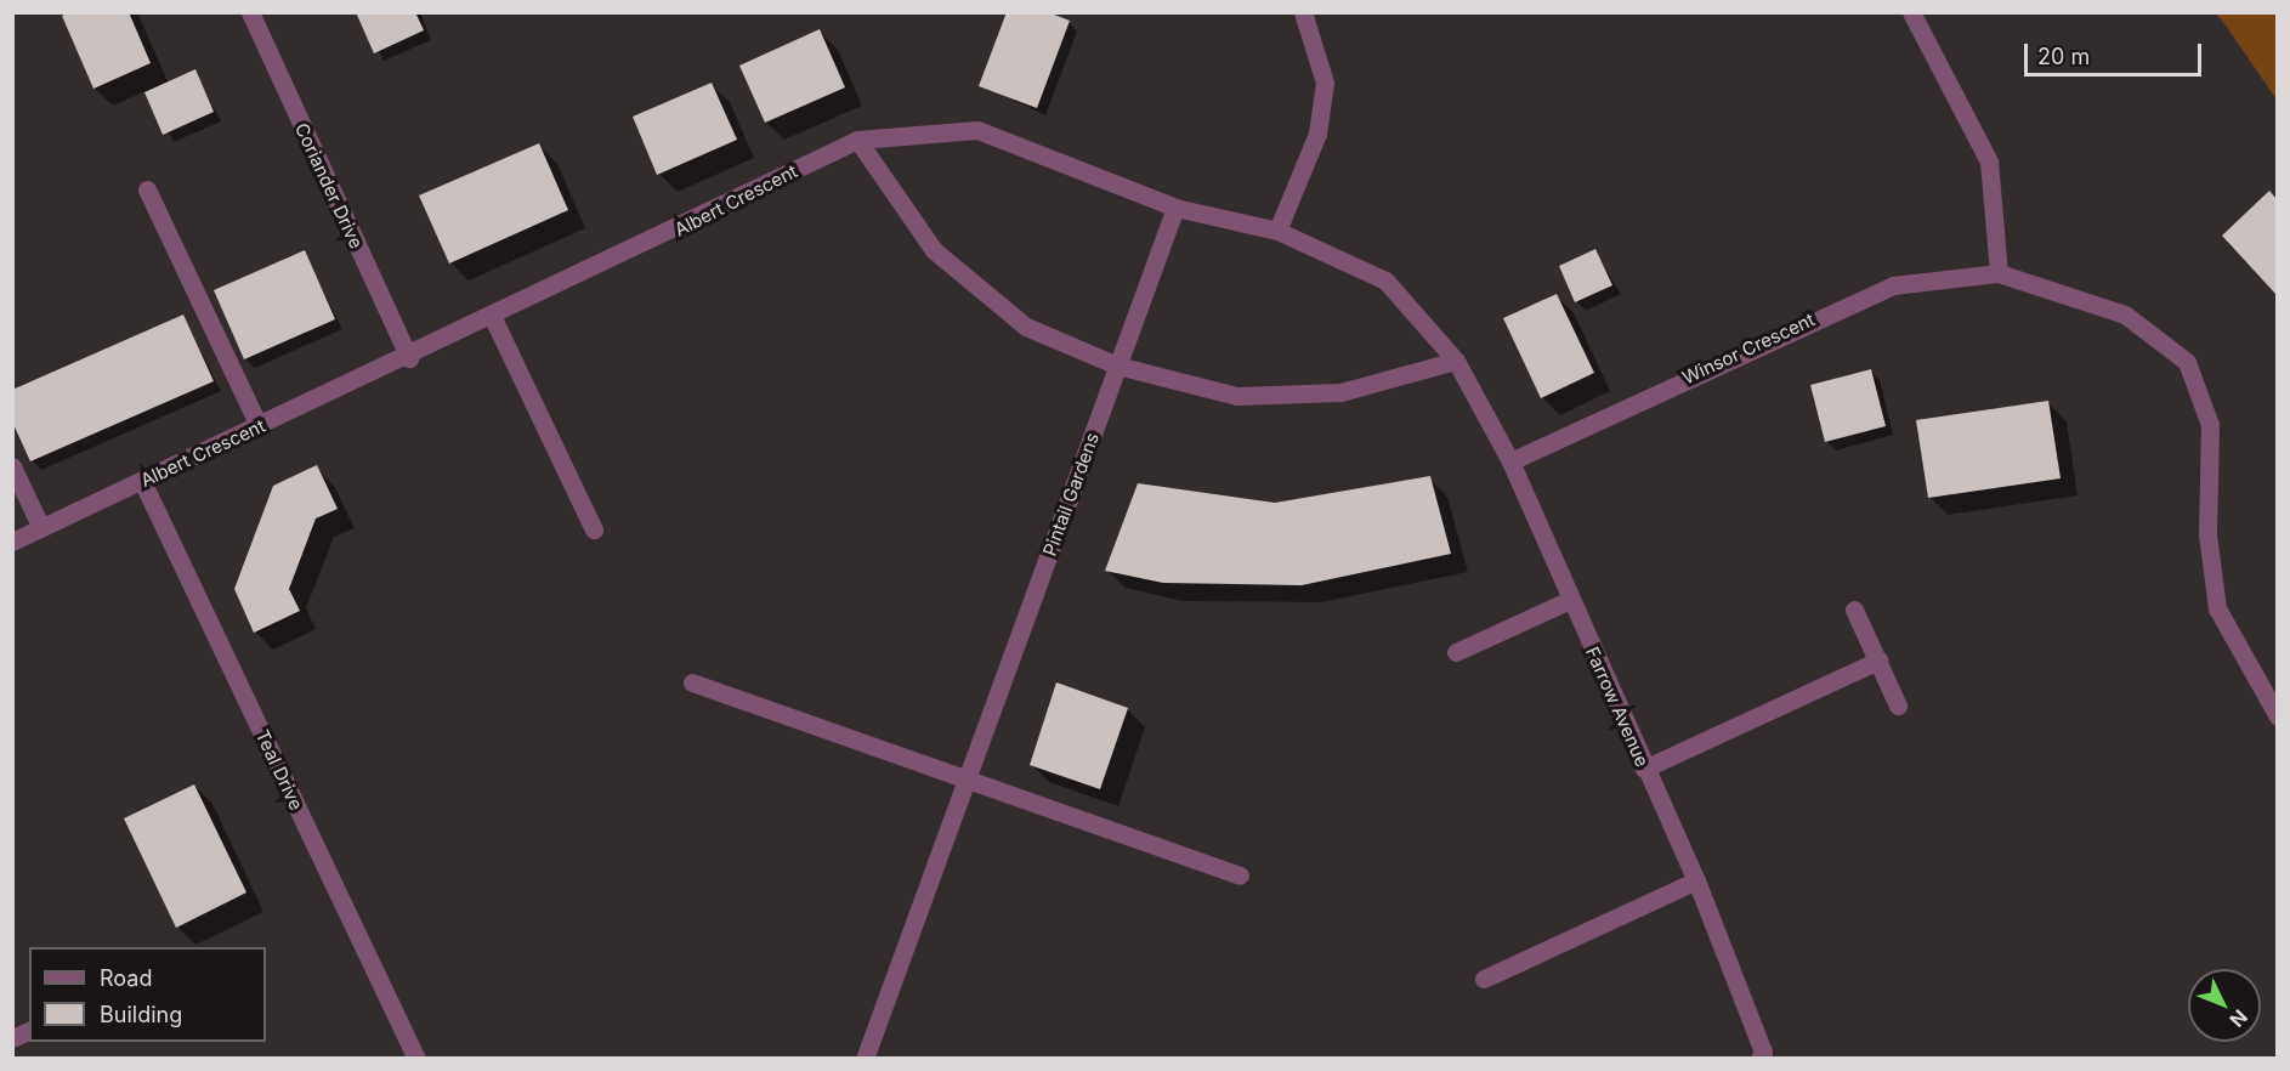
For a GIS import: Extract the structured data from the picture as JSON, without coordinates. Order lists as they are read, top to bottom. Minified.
{"streets":{"street":["Coriander Drive","Albert Crescent","Winsor Crescent","Pintail Gardens","Farrow Avenue","Teal Drive"]},"crossings":[["Coriander Drive","Albert Crescent"],["Albert Crescent","Pintail Gardens"],["Albert Crescent","Farrow Avenue"],["Albert Crescent","Teal Drive"],["Winsor Crescent","Farrow Avenue"]],"legend":["Road","Building"],"scale_bar":"20 m","north":"bottom right"}
